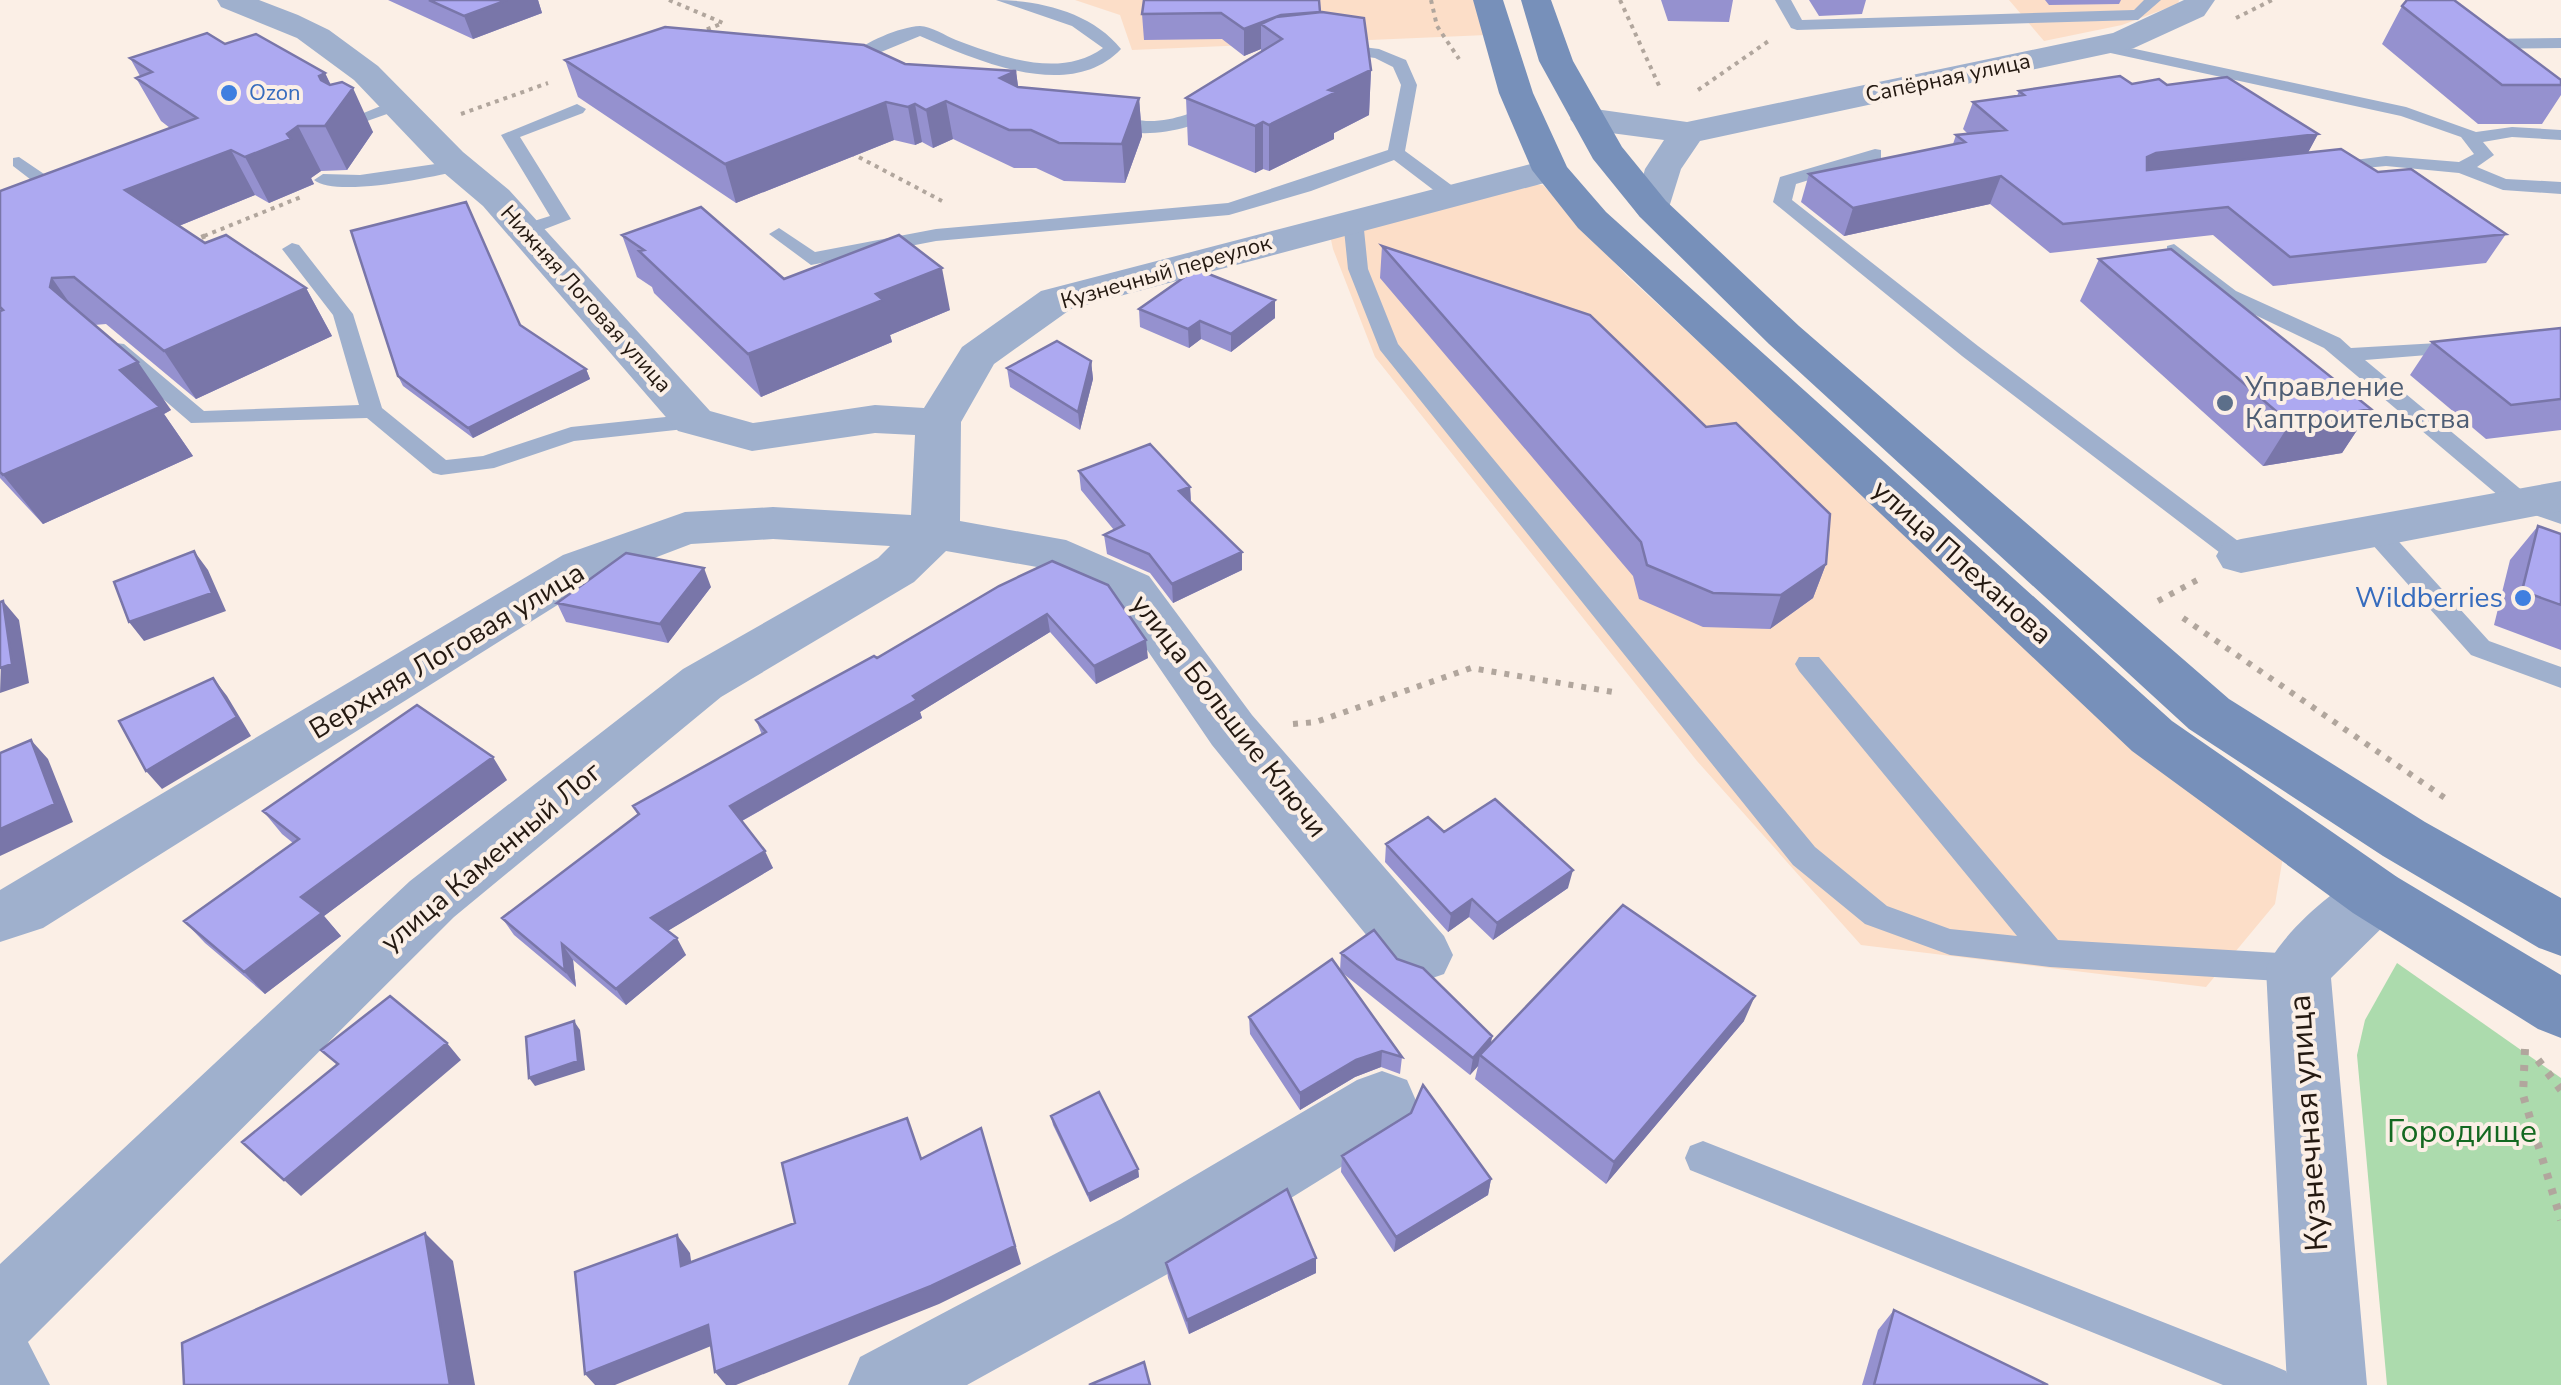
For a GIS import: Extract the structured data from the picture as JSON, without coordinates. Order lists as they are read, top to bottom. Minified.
{"streets":{"main road":["улица Плеханова"],"street":["Сапёрная улица","Кузнечный переулок","Нижняя Логовая улица","Верхняя Логовая улица","улица Большие Ключи","улица Каменный Лог","Кузнечная улица"]},"crossings":[["Сапёрная улица","улица Плеханова"],["Кузнечный переулок","улица Плеханова"],["Кузнечный переулок","Верхняя Логовая улица"],["Кузнечный переулок","улица Большие Ключи"],["Кузнечный переулок","улица Каменный Лог"],["улица Плеханова","Кузнечная улица"],["Верхняя Логовая улица","улица Большие Ключи"],["Верхняя Логовая улица","улица Каменный Лог"],["улица Большие Ключи","улица Каменный Лог"]],"parks":["Городище"],"places":["Ozon","Управление Каптроительства","Wildberries"]}
